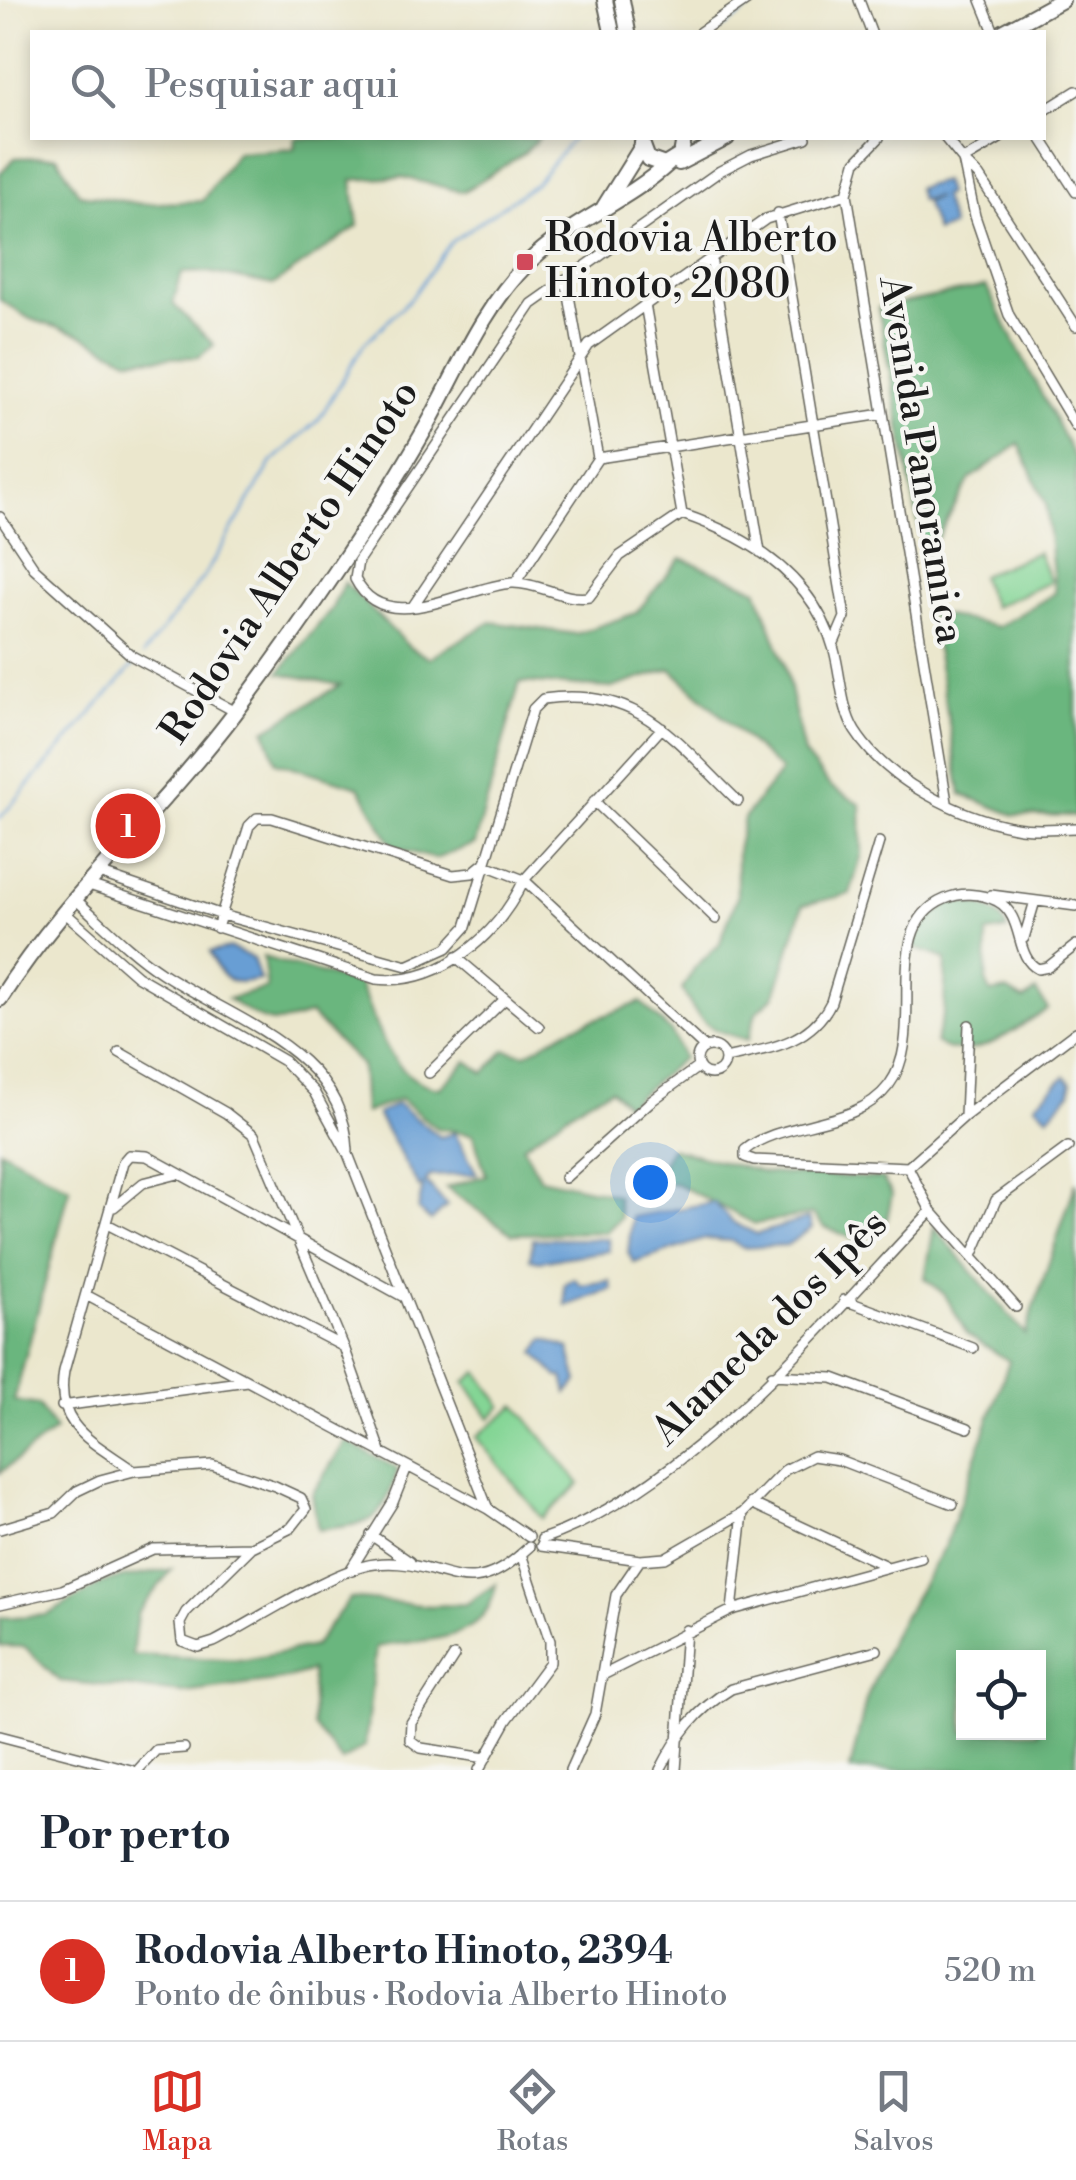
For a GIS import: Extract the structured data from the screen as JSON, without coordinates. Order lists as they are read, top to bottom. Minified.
{"streets":{"main road":["Rodovia Alberto Hinoto"],"street":["Avenida Panoramica","Alameda dos Ipês"]},"places":{"transit":["Rodovia Alberto Hinoto, 2080"]},"page":{"search":"Pesquisar aqui","pins":"1","heading":"Por perto","list":[{"mark":"1","name":"Rodovia Alberto Hinoto, 2394","note":"Ponto de ônibus · Rodovia Alberto Hinoto","value":"520 m"}],"nav":["Mapa","Rotas","Salvos"]}}
